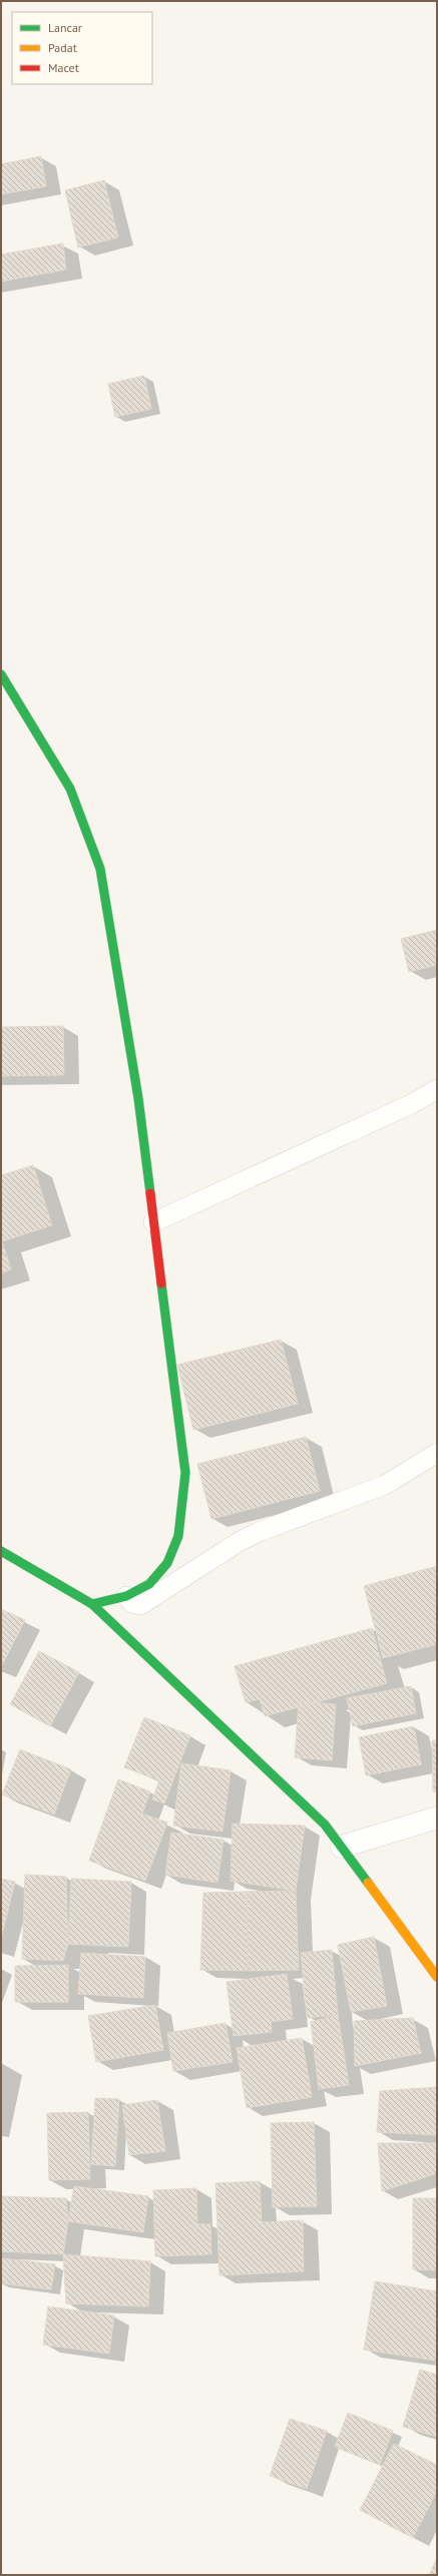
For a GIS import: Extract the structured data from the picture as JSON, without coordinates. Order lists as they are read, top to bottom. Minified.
{"legend":["Lancar","Padat","Macet"]}
